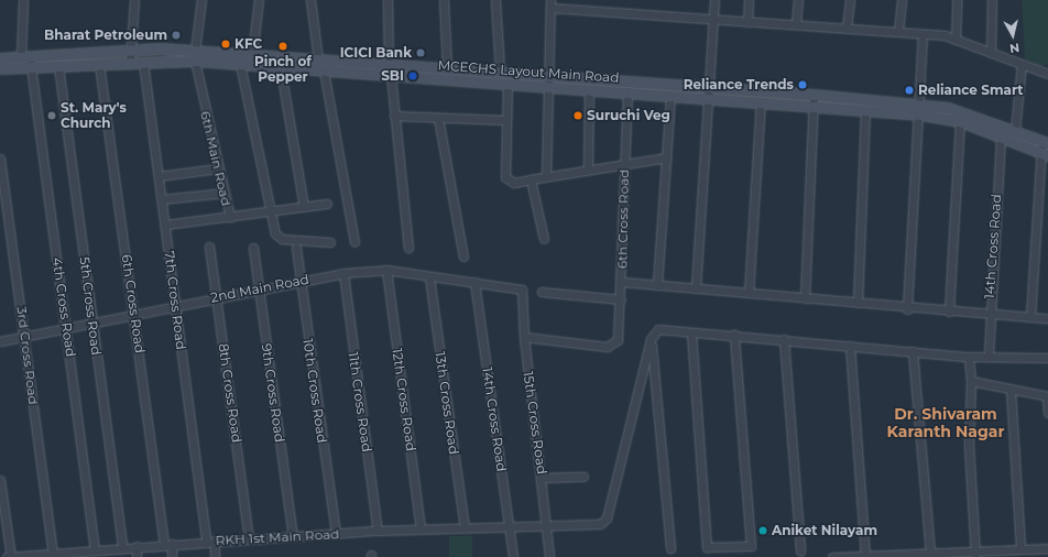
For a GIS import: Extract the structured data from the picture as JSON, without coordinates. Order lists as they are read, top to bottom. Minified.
{"streets":{"main road":["MCECHS Layout Main Road"],"street":["6th Main Road","6th Cross Road","14th Cross Road","2nd Main Road","7th Cross Road","5th Cross Road","4th Cross Road","3rd Cross Road","10th Cross Road","8th Cross Road","9th Cross Road","12th Cross Road","11th Cross Road","13th Cross Road","15th Cross Road","RKH 1st Main Road"]},"crossings":[["MCECHS Layout Main Road","6th Main Road"],["MCECHS Layout Main Road","6th Cross Road"],["MCECHS Layout Main Road","14th Cross Road"],["MCECHS Layout Main Road","7th Cross Road"],["MCECHS Layout Main Road","5th Cross Road"],["MCECHS Layout Main Road","4th Cross Road"],["6th Cross Road","2nd Main Road"],["6th Cross Road","15th Cross Road"],["6th Cross Road","RKH 1st Main Road"],["14th Cross Road","2nd Main Road"],["14th Cross Road","RKH 1st Main Road"],["2nd Main Road","7th Cross Road"],["2nd Main Road","5th Cross Road"],["2nd Main Road","4th Cross Road"],["2nd Main Road","3rd Cross Road"],["2nd Main Road","10th Cross Road"],["2nd Main Road","8th Cross Road"],["2nd Main Road","9th Cross Road"],["2nd Main Road","12th Cross Road"],["2nd Main Road","11th Cross Road"],["2nd Main Road","13th Cross Road"],["2nd Main Road","15th Cross Road"],["7th Cross Road","RKH 1st Main Road"],["5th Cross Road","RKH 1st Main Road"],["4th Cross Road","RKH 1st Main Road"],["3rd Cross Road","RKH 1st Main Road"],["10th Cross Road","RKH 1st Main Road"],["8th Cross Road","RKH 1st Main Road"],["9th Cross Road","RKH 1st Main Road"],["12th Cross Road","RKH 1st Main Road"],["11th Cross Road","RKH 1st Main Road"],["13th Cross Road","RKH 1st Main Road"],["15th Cross Road","RKH 1st Main Road"]],"districts":["Dr. Shivaram Karanth Nagar"],"places":["Bharat Petroleum","KFC","Pinch of Pepper","ICICI Bank","SBI","Reliance Trends","Reliance Smart","St. Mary's Church","Suruchi Veg","Aniket Nilayam"],"north":"bottom"}
